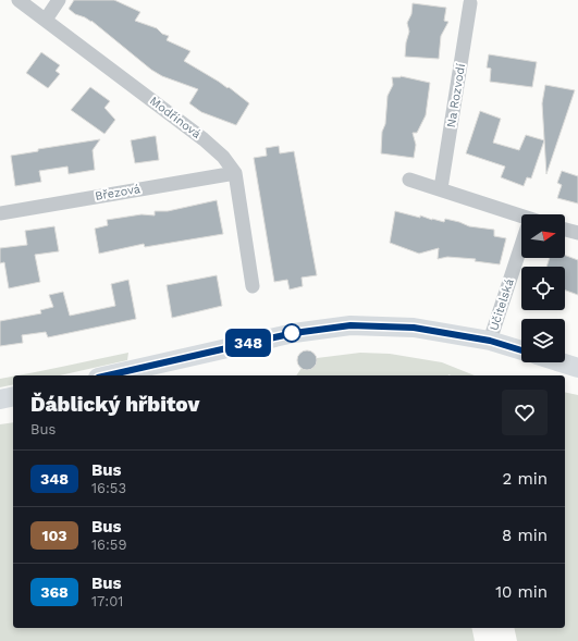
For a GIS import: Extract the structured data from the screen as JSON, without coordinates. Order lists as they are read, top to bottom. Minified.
{"streets":{"street":["Na Rozvodí","Modřínová","Březová","Učitelská"]},"crossings":[["Na Rozvodí","Učitelská"],["Modřínová","Březová"]],"lines":["bus line 348"],"north":"right","page":{"on_map":"348","heading":["Ďáblický hřbitov","Bus"],"list":[{"mark":"348","name":"Bus","note":"16:53","value":"2 min"},{"mark":"103","name":"Bus","note":"16:59","value":"8 min"},{"mark":"368","name":"Bus","note":"17:01","value":"10 min"}]}}
